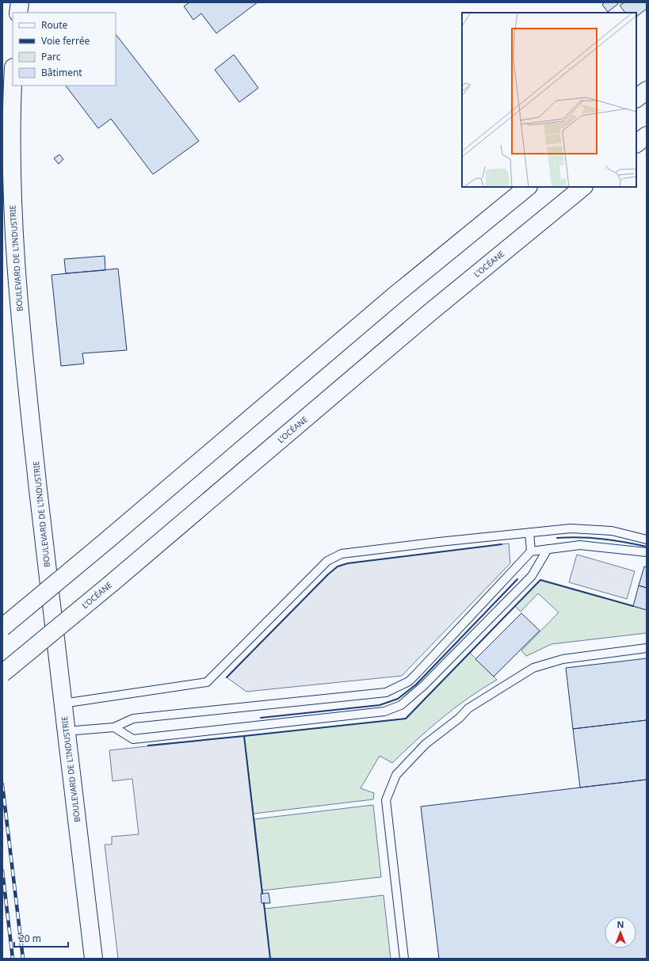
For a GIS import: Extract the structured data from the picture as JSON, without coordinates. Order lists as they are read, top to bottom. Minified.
{"streets":{"main road":["BOULEVARD DE L'INDUSTRIE","L’OCÉANE"]},"legend":["Route","Voie ferrée","Parc","Bâtiment"],"scale_bar":"20 m","north":"top"}
